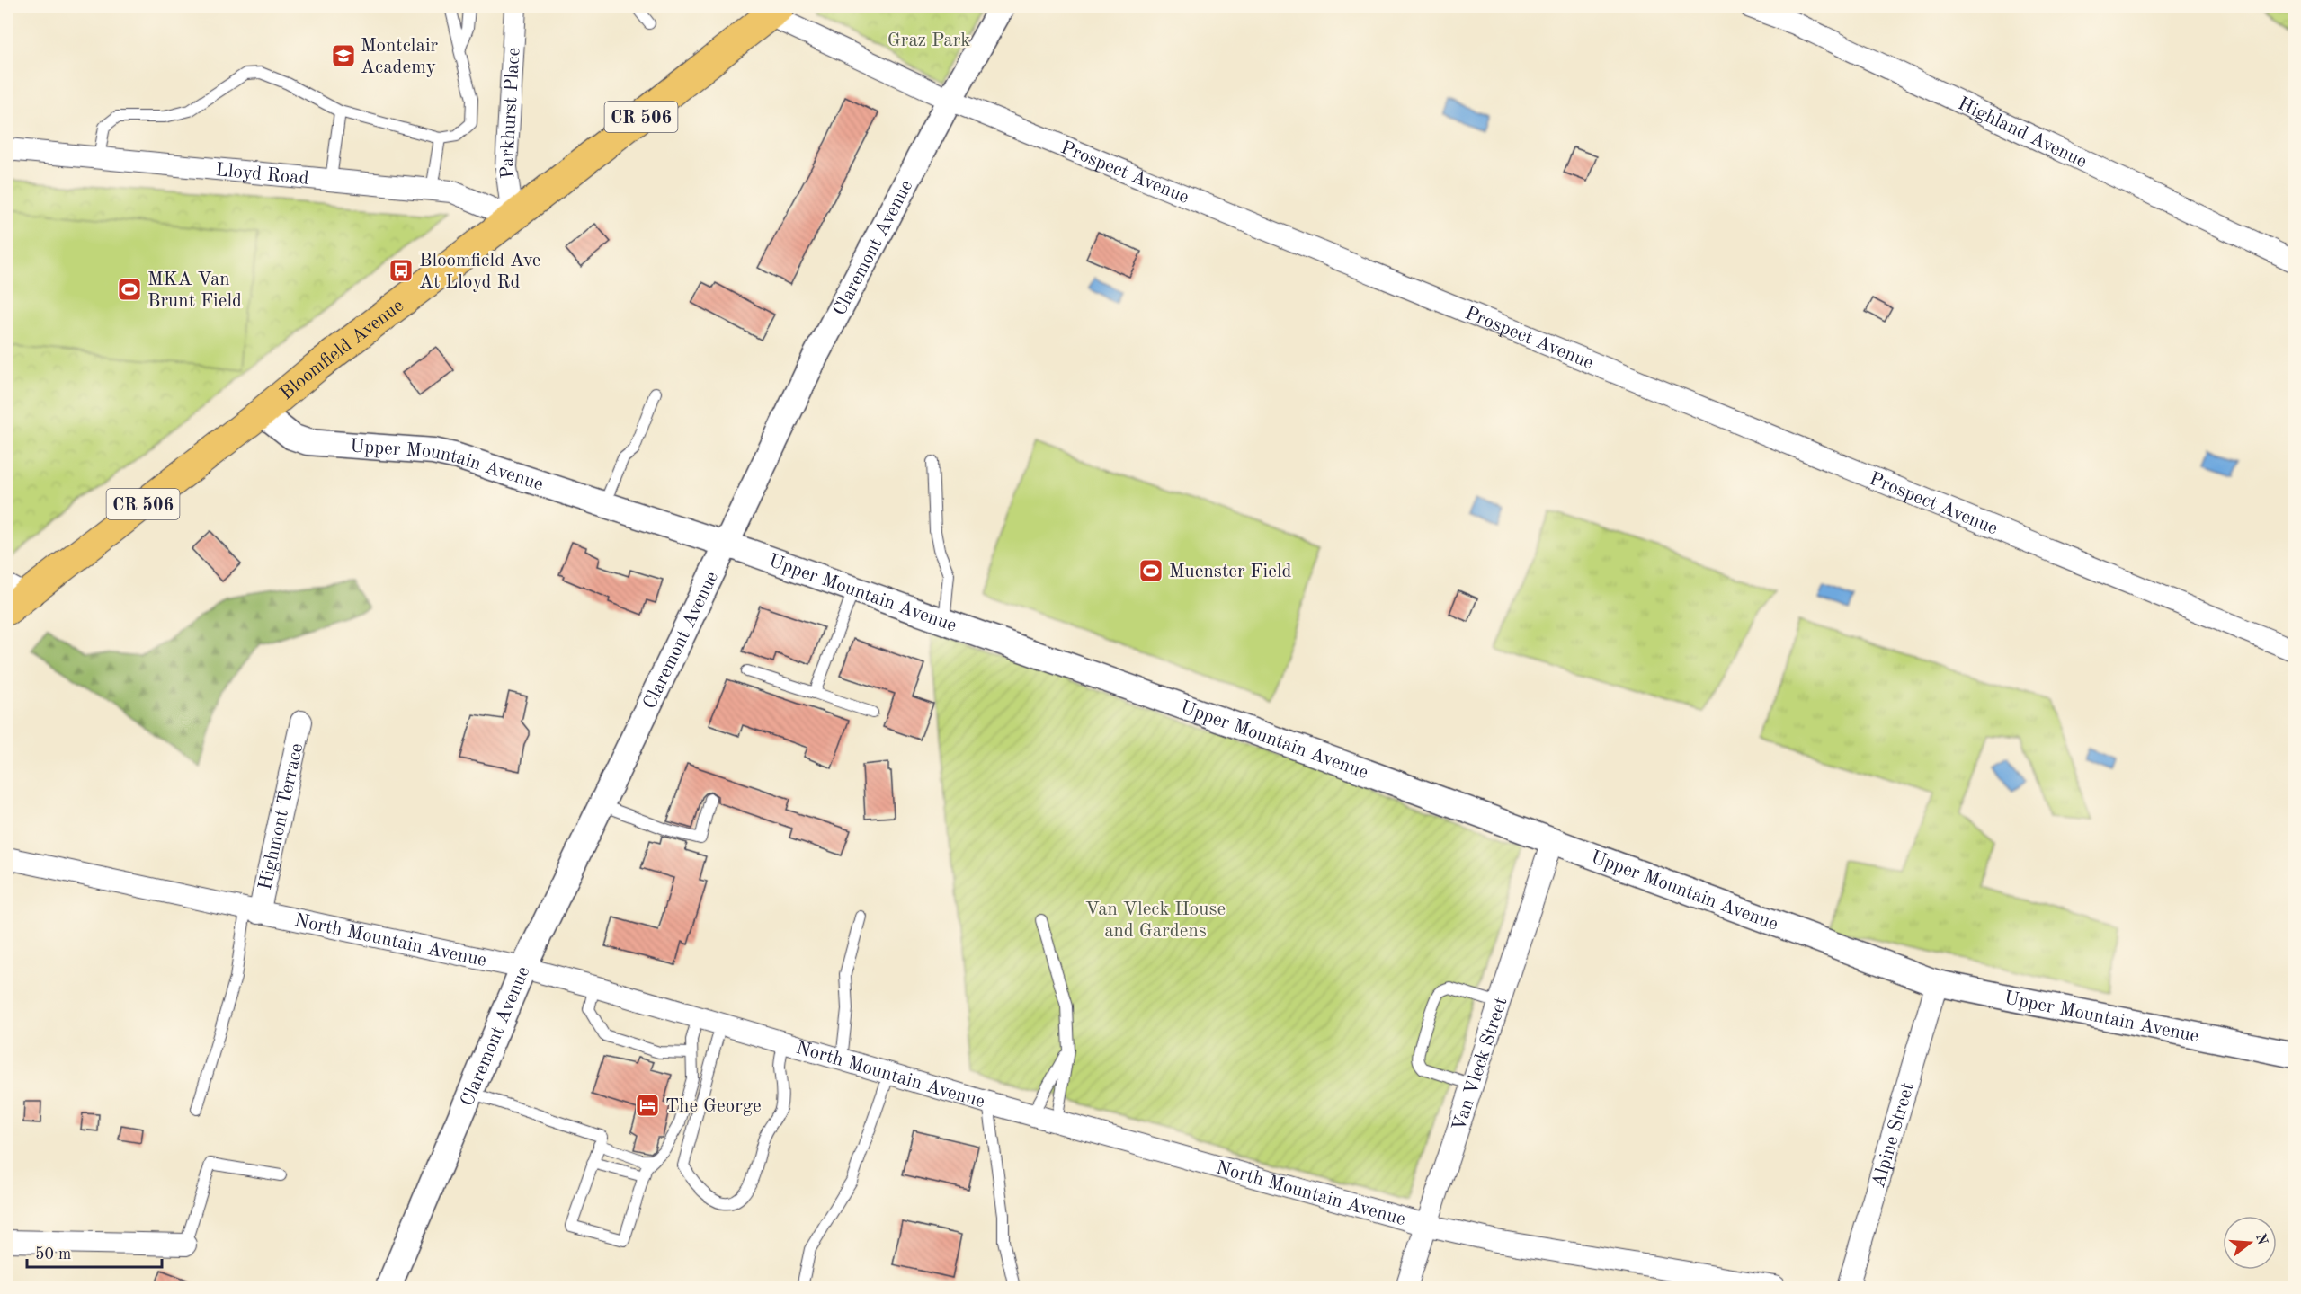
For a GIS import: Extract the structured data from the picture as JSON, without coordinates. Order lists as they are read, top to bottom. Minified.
{"streets":{"main road":["CR 506","Bloomfield Avenue"],"street":["Parkhurst Place","Highland Avenue","Prospect Avenue","Lloyd Road","Claremont Avenue","Upper Mountain Avenue","Highmont Terrace","North Mountain Avenue","Van Vleck Street","Alpine Street"]},"crossings":[["Parkhurst Place","Lloyd Road"],["Parkhurst Place","Bloomfield Avenue"],["Prospect Avenue","Claremont Avenue"],["Prospect Avenue","Bloomfield Avenue"],["Lloyd Road","Bloomfield Avenue"],["Claremont Avenue","Upper Mountain Avenue"],["Claremont Avenue","North Mountain Avenue"],["Bloomfield Avenue","Upper Mountain Avenue"],["Upper Mountain Avenue","Van Vleck Street"],["Upper Mountain Avenue","Alpine Street"],["Highmont Terrace","North Mountain Avenue"],["North Mountain Avenue","Van Vleck Street"]],"parks":["Graz Park","Van Vleck House and Gardens"],"places":{"school or university":["Montclair Academy"],"bus stop":["Bloomfield Ave At Lloyd Rd"],"sports":["MKA Van Brunt Field","Muenster Field"],"hotel":["The George"]},"scale_bar":"50 m","north":"right"}
